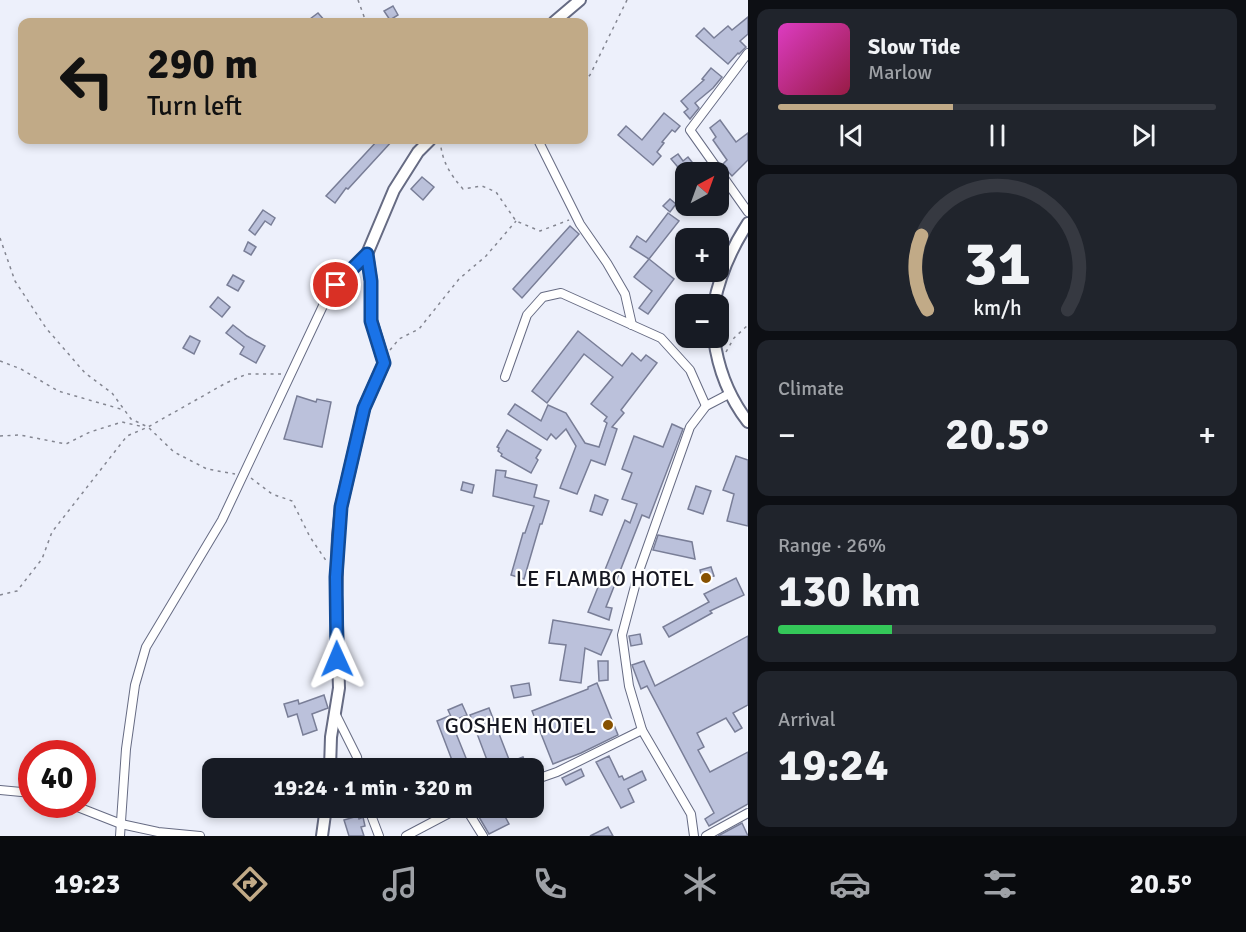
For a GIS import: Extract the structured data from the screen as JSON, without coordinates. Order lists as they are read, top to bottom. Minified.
{"places":["LE FLAMBO HOTEL","GOSHEN HOTEL"],"north":"top right","page":{"turn":["290 m","Turn left"],"song":["Slow Tide","Marlow"],"map_buttons":["+","−"],"tile":["Climate",["Range · 26%","130 km"],["Arrival","19:24"]],"heat":["−","20.5°","+"],"limit":"40","trip":"19:24 · 1 min · 320 m","tabs":["19:23","20.5°"],"gauge":["31","km/h"]}}
